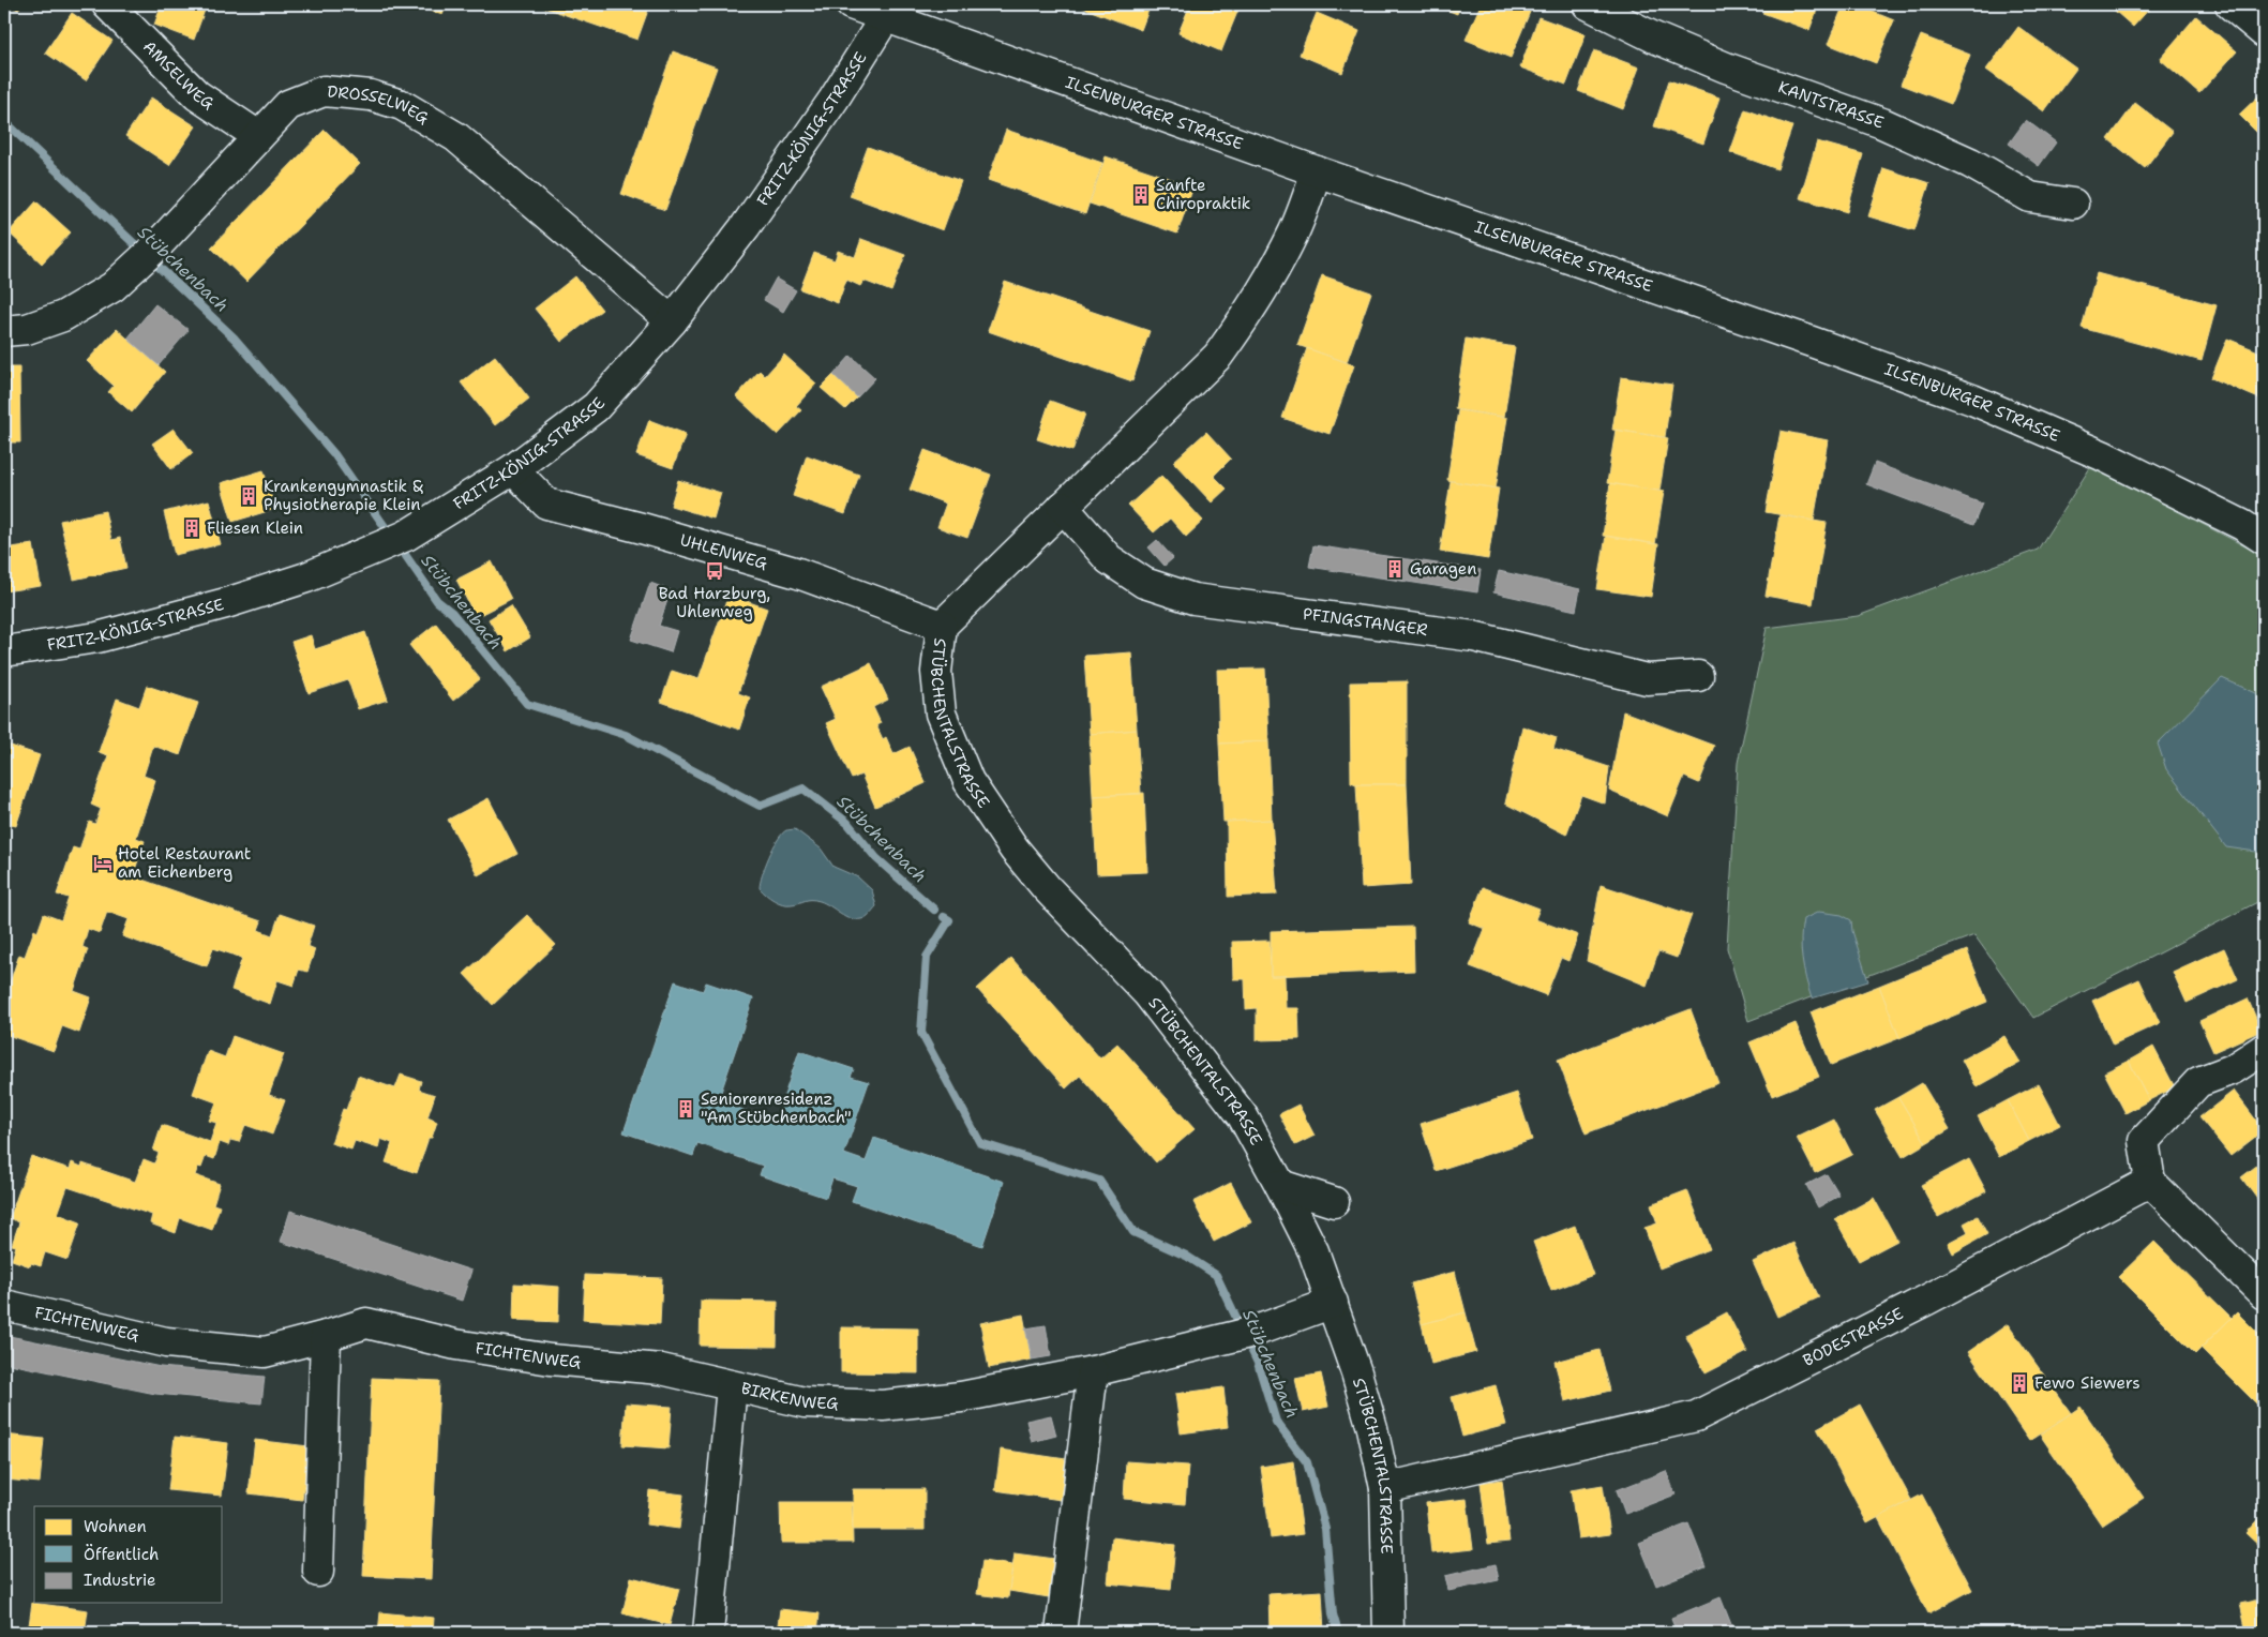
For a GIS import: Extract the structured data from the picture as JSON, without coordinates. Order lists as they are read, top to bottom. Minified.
{"streets":{"street":["AMSELWEG","KANTSTRASSE","DROSSELWEG","ILSENBURGER STRASSE","FRITZ-KÖNIG-STRASSE","UHLENWEG","PFINGSTANGER","STÜBCHENTALSTRASSE","FICHTENWEG","BODESTRASSE","BIRKENWEG"]},"crossings":[["AMSELWEG","DROSSELWEG"],["DROSSELWEG","FRITZ-KÖNIG-STRASSE"],["ILSENBURGER STRASSE","FRITZ-KÖNIG-STRASSE"],["ILSENBURGER STRASSE","STÜBCHENTALSTRASSE"],["FRITZ-KÖNIG-STRASSE","UHLENWEG"],["UHLENWEG","STÜBCHENTALSTRASSE"],["PFINGSTANGER","STÜBCHENTALSTRASSE"],["STÜBCHENTALSTRASSE","BODESTRASSE"],["STÜBCHENTALSTRASSE","BIRKENWEG"],["FICHTENWEG","BIRKENWEG"]],"water":["Stübchenbach"],"places":{"building":["Sanfte Chiropraktik","Krankengymnastik & Physiotherapie Klein","Fliesen Klein","Garagen","Seniorenresidenz \"Am Stübchenbach\"","Fewo Siewers"],"bus stop":["Bad Harzburg, Uhlenweg"],"hotel":["Hotel Restaurant am Eichenberg"]},"legend":["Wohnen","Öffentlich","Industrie"]}
